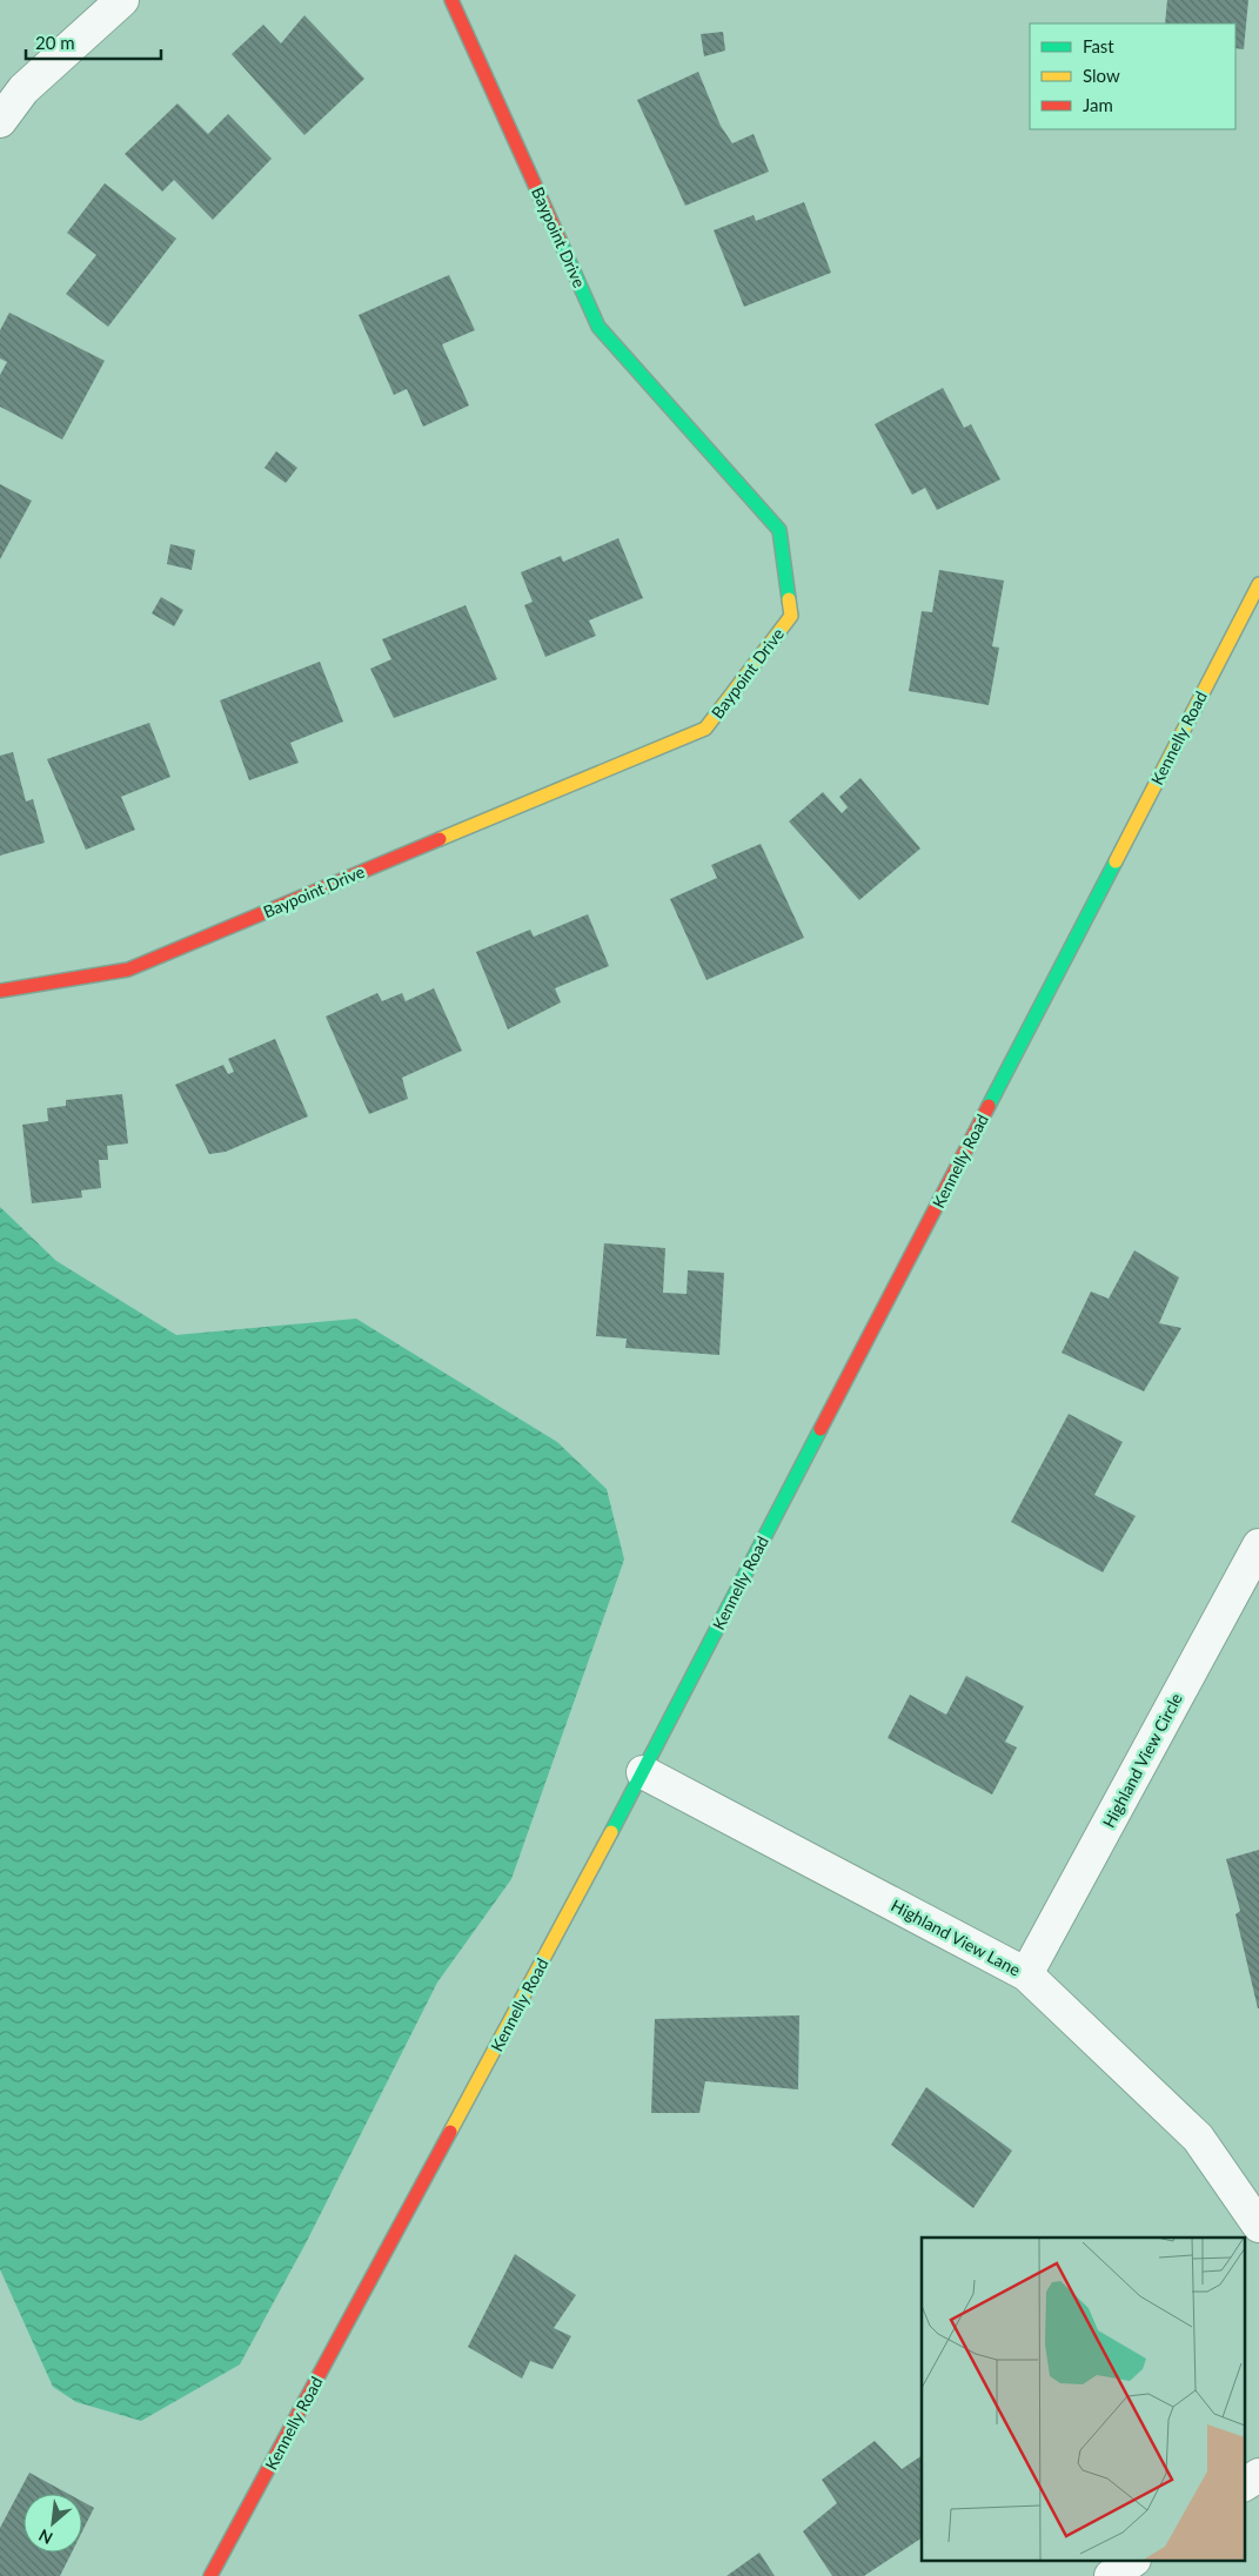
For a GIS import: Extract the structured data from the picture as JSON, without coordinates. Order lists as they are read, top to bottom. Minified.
{"streets":{"street":["Baypoint Drive","Kennelly Road","Highland View Circle","Highland View Lane"]},"crossings":[["Kennelly Road","Highland View Lane"],["Highland View Circle","Highland View Lane"]],"legend":["Fast","Slow","Jam"],"scale_bar":"20 m","north":"bottom left"}
